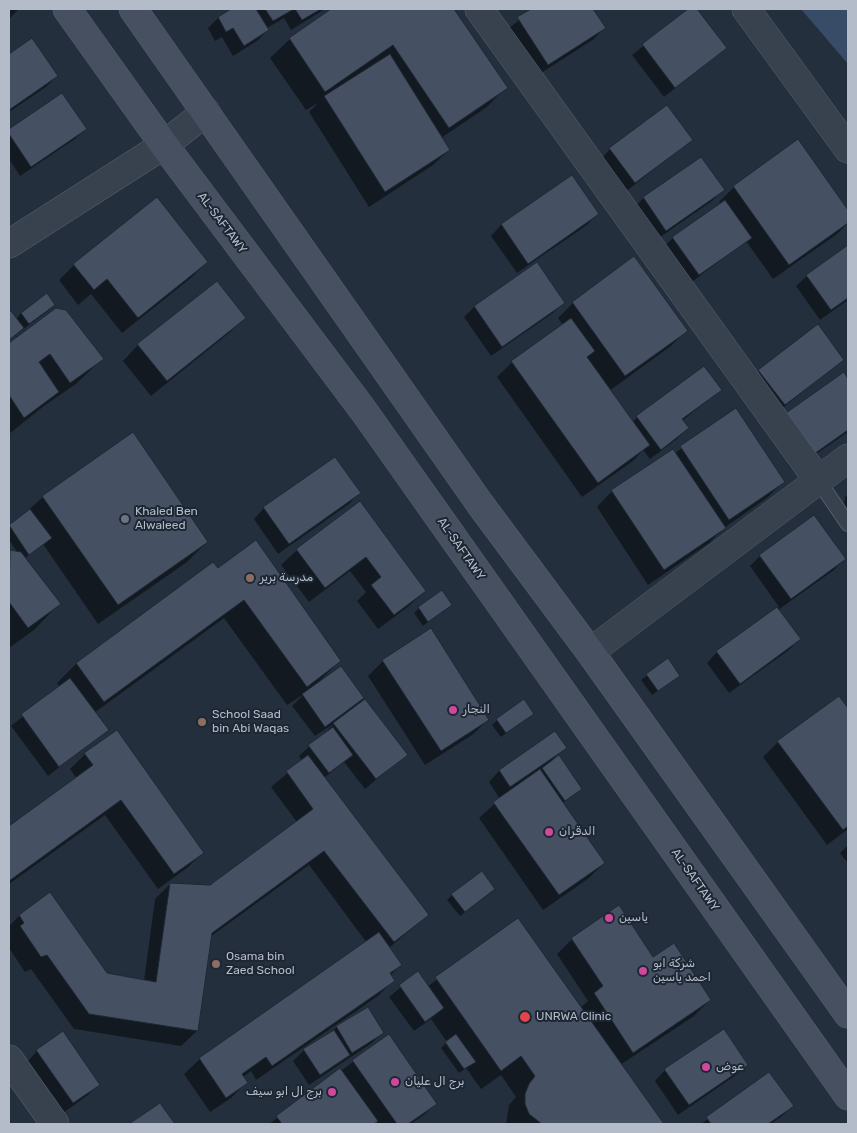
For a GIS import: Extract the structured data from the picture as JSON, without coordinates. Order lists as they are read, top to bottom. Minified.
{"streets":{"main road":["AL-SAFTAWY"]},"places":["Khaled Ben Alwaleed","مدرسة برير","النجار","School Saad bin Abi Waqas","الدقران","ياسين","Osama bin Zaed School","شركة ابو احمد ياسين","UNRWA Clinic","عوض","برج ال عليان","برج ال ابو سيف"]}
